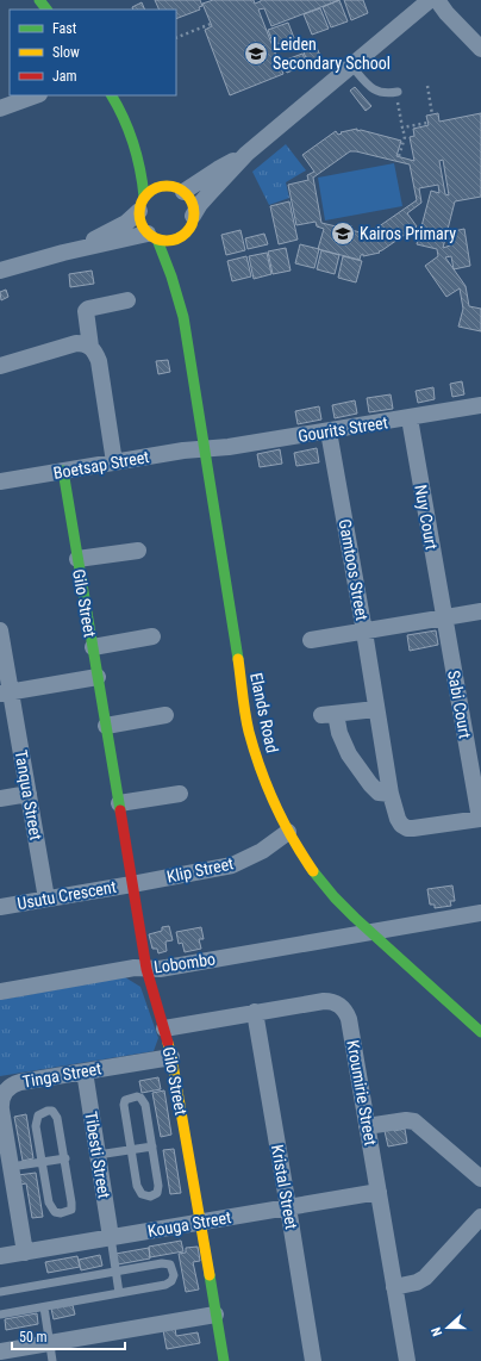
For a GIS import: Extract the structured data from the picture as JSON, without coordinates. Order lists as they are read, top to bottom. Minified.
{"streets":{"street":["Gourits Street","Boetsap Street","Nuy Court","Gamtoos Street","Gilo Street","Sabi Court","Elands Road","Tanqua Street","Klip Street","Usutu Crescent","Lobombo","Tinga Street","Kroumirie Street","Tibesti Street","Kristal Street","Kouga Street"]},"crossings":[["Gourits Street","Boetsap Street"],["Gourits Street","Nuy Court"],["Gourits Street","Gamtoos Street"],["Gourits Street","Elands Road"],["Boetsap Street","Gilo Street"],["Boetsap Street","Elands Road"],["Nuy Court","Sabi Court"],["Gamtoos Street","Sabi Court"],["Gilo Street","Klip Street"],["Gilo Street","Usutu Crescent"],["Gilo Street","Lobombo"],["Gilo Street","Tinga Street"],["Gilo Street","Kroumirie Street"],["Gilo Street","Kouga Street"],["Elands Road","Klip Street"],["Elands Road","Lobombo"],["Tanqua Street","Usutu Crescent"],["Klip Street","Usutu Crescent"],["Tinga Street","Tibesti Street"],["Tinga Street","Kouga Street"],["Kroumirie Street","Kristal Street"],["Kroumirie Street","Kouga Street"],["Tibesti Street","Kouga Street"],["Kristal Street","Kouga Street"]],"places":{"school or university":["Leiden Secondary School","Kairos Primary"]},"legend":["Fast","Slow","Jam"],"scale_bar":"50 m","north":"left"}
